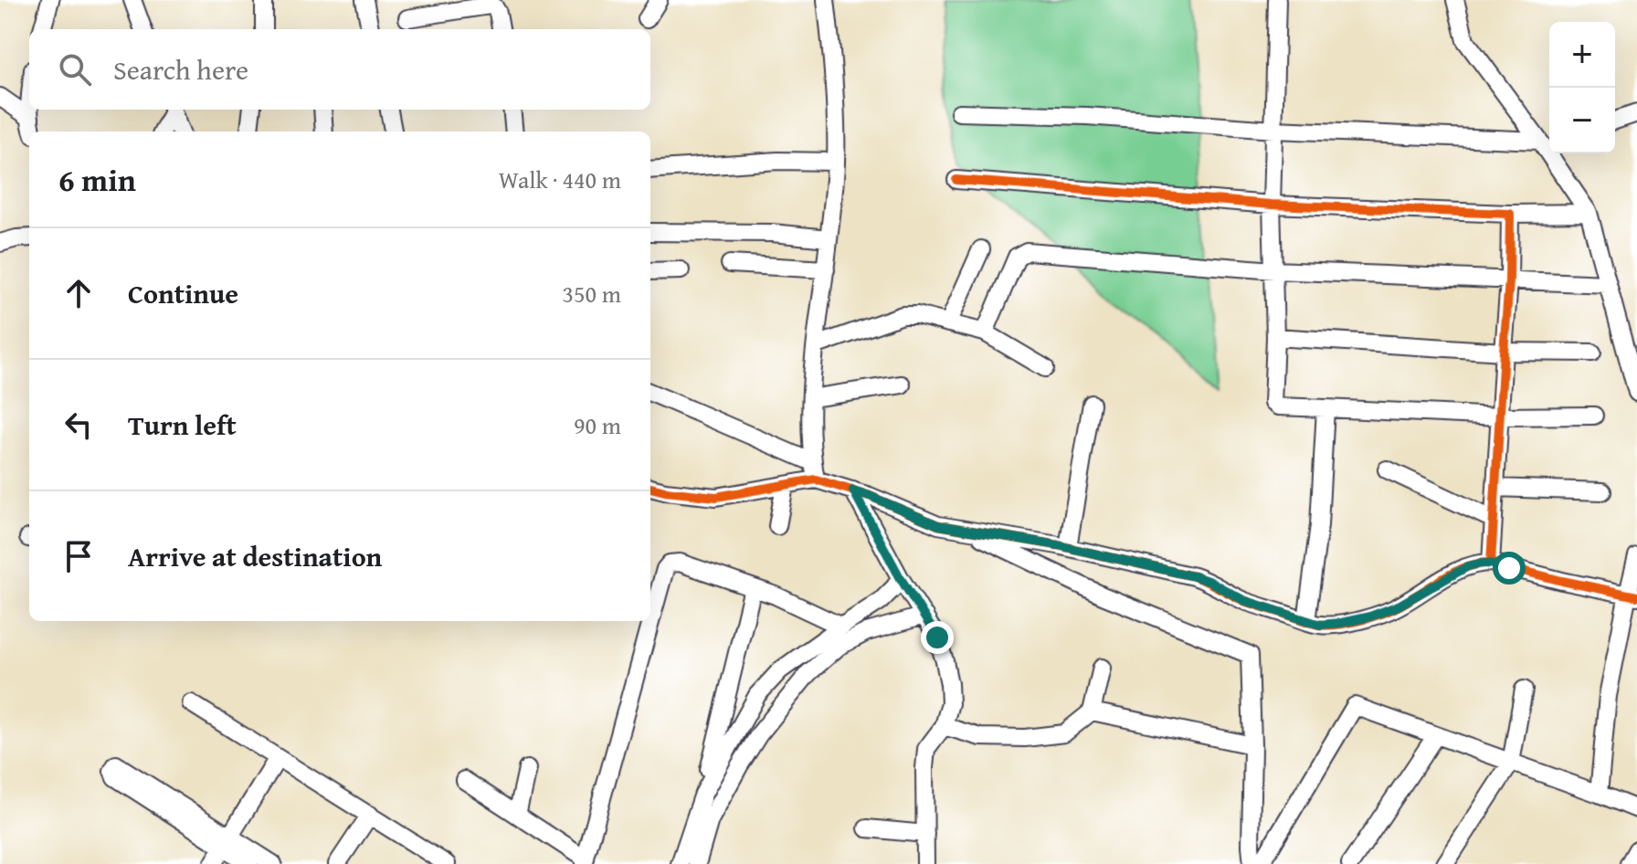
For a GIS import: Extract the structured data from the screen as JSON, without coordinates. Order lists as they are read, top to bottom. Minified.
{"page":{"map_buttons":["+","−"],"search":"Search here","heading":["6 min","Walk · 440 m"],"list":[["Continue","350 m"],["Turn left","90 m"],"Arrive at destination"]}}
